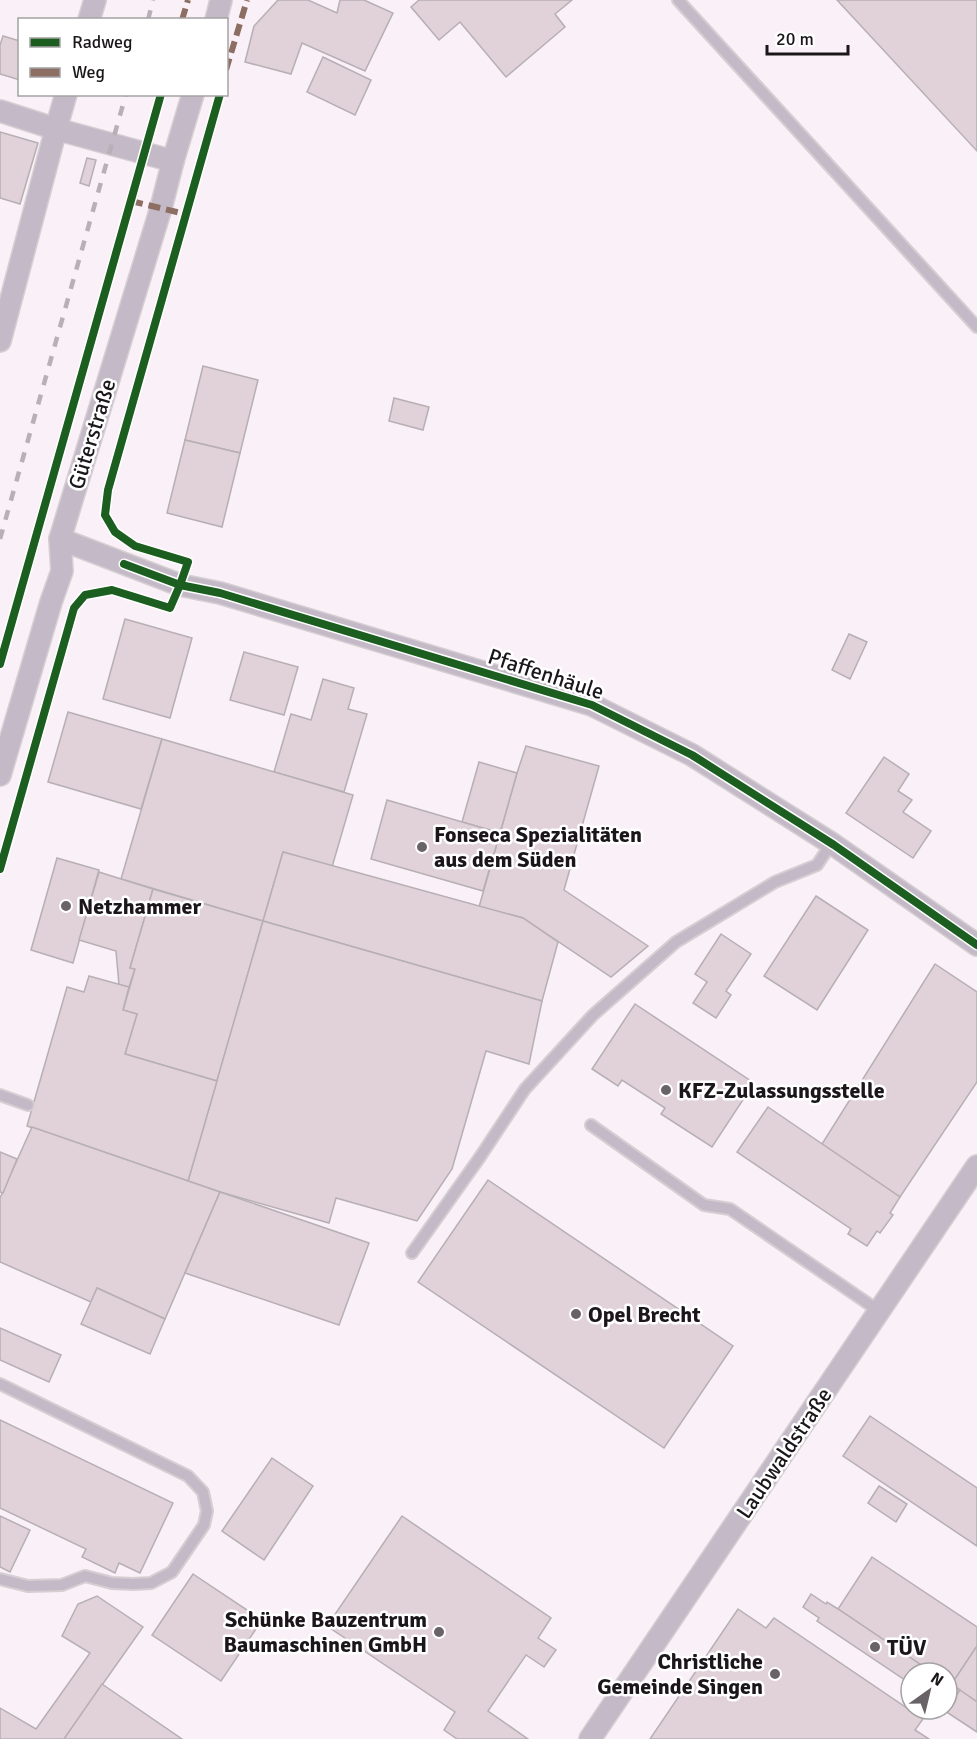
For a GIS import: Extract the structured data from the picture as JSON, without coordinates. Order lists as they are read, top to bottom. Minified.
{"streets":{"street":["Güterstraße","Pfaffenhäule","Laubwaldstraße"]},"crossings":[["Güterstraße","Pfaffenhäule"]],"places":["Fonseca Spezialitäten aus dem Süden","Netzhammer","KFZ-Zulassungsstelle","Opel Brecht","Schünke Bauzentrum Baumaschinen GmbH","TÜV","Christliche Gemeinde Singen"],"legend":["Radweg","Weg"],"scale_bar":"20 m","north":"top right"}
